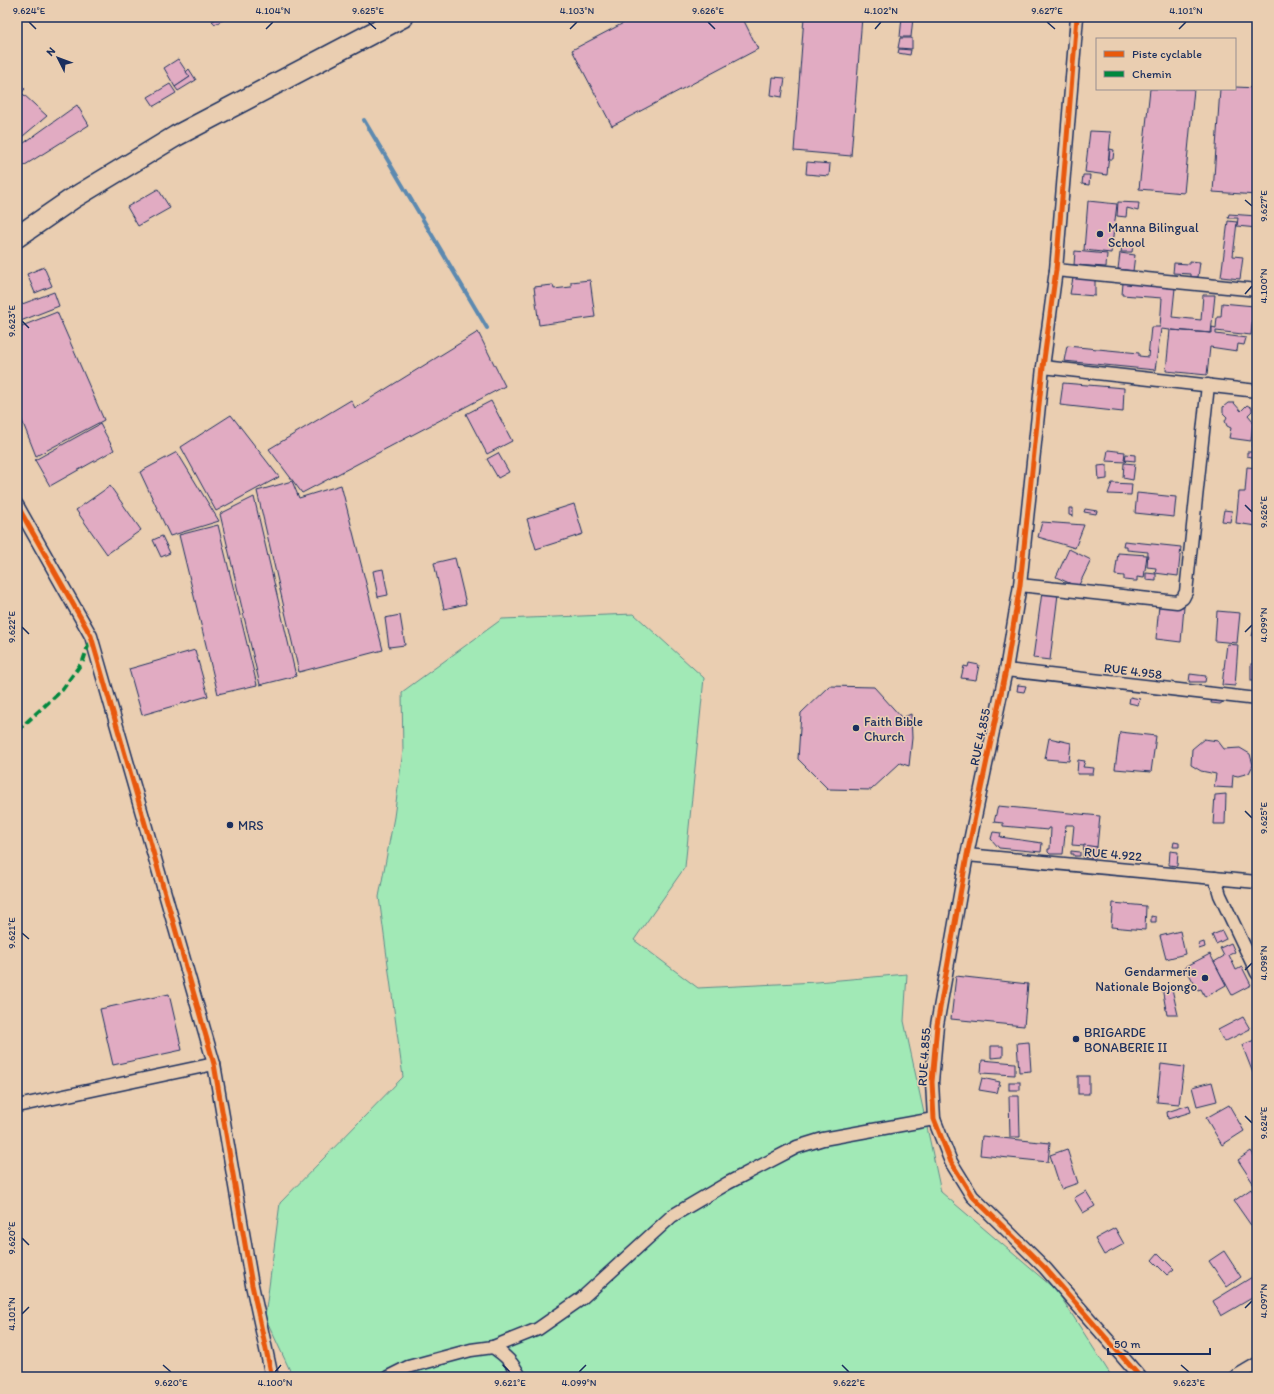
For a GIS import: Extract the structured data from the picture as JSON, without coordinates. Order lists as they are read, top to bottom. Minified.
{"streets":{"street":["RUE 4.958","RUE 4.855","RUE 4.922"]},"crossings":[["RUE 4.958","RUE 4.855"],["RUE 4.855","RUE 4.922"]],"places":["Manna Bilingual School","Faith Bible Church","MRS","Gendarmerie Nationale Bojongo","BRIGARDE BONABERIE II"],"legend":["Piste cyclable","Chemin"],"scale_bar":"50 m","north":"top left","coordinates":["9.624°E","4.104°N","9.625°E","4.103°N","9.626°E","4.102°N","9.627°E","4.101°N","4.100°N","9.623°E","4.099°N","9.622°E","9.621°E","4.098°N","9.620°E","4.097°N"]}
